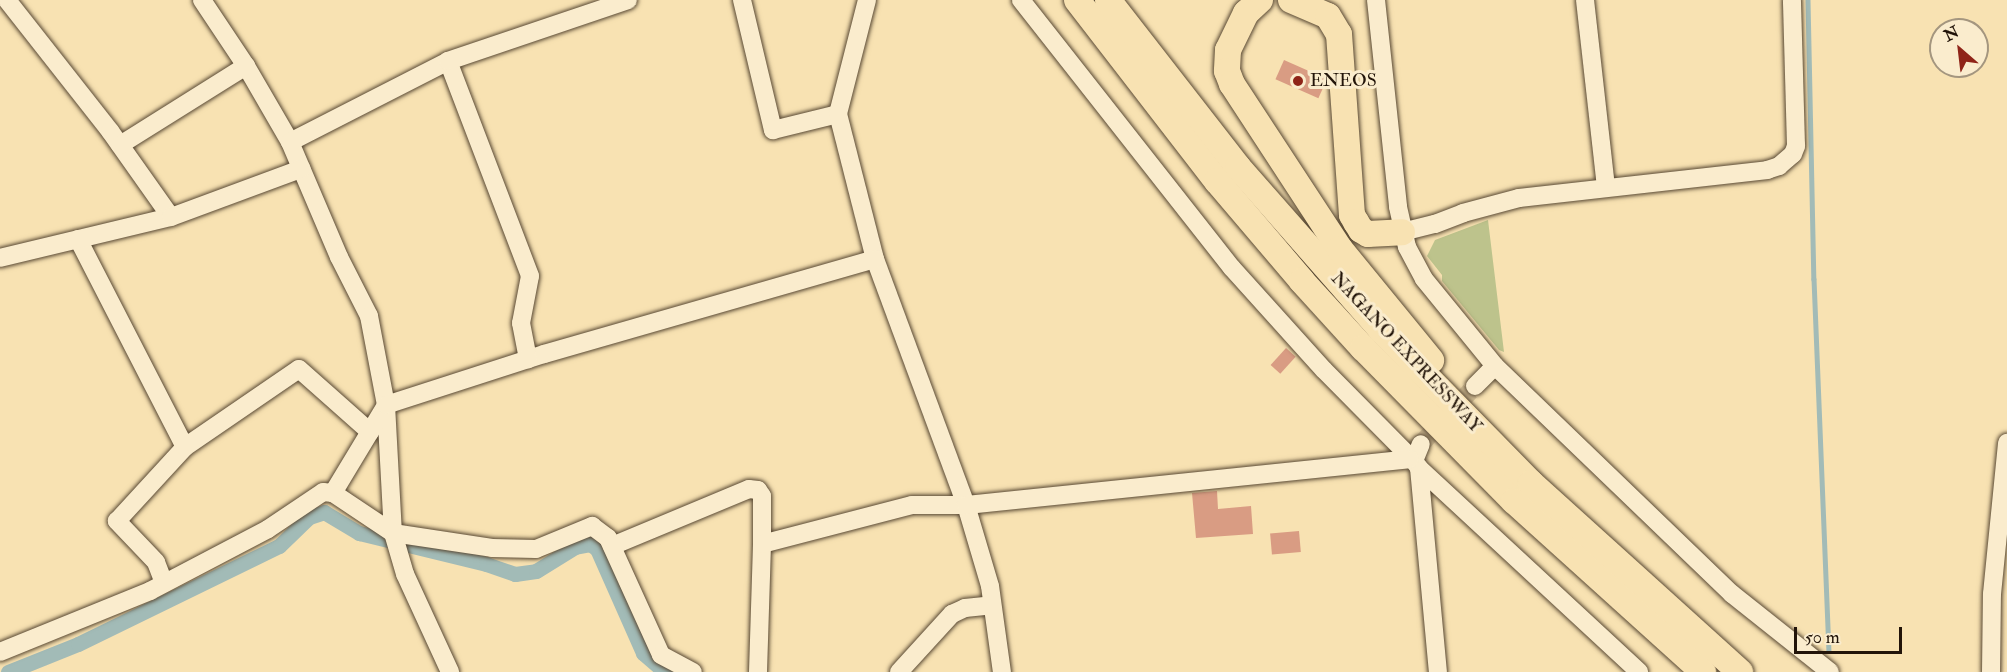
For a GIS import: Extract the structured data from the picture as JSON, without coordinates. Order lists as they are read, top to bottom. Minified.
{"streets":{"highway":["NAGANO EXPRESSWAY"]},"places":["ENEOS"],"scale_bar":"50 m","north":"top left"}
